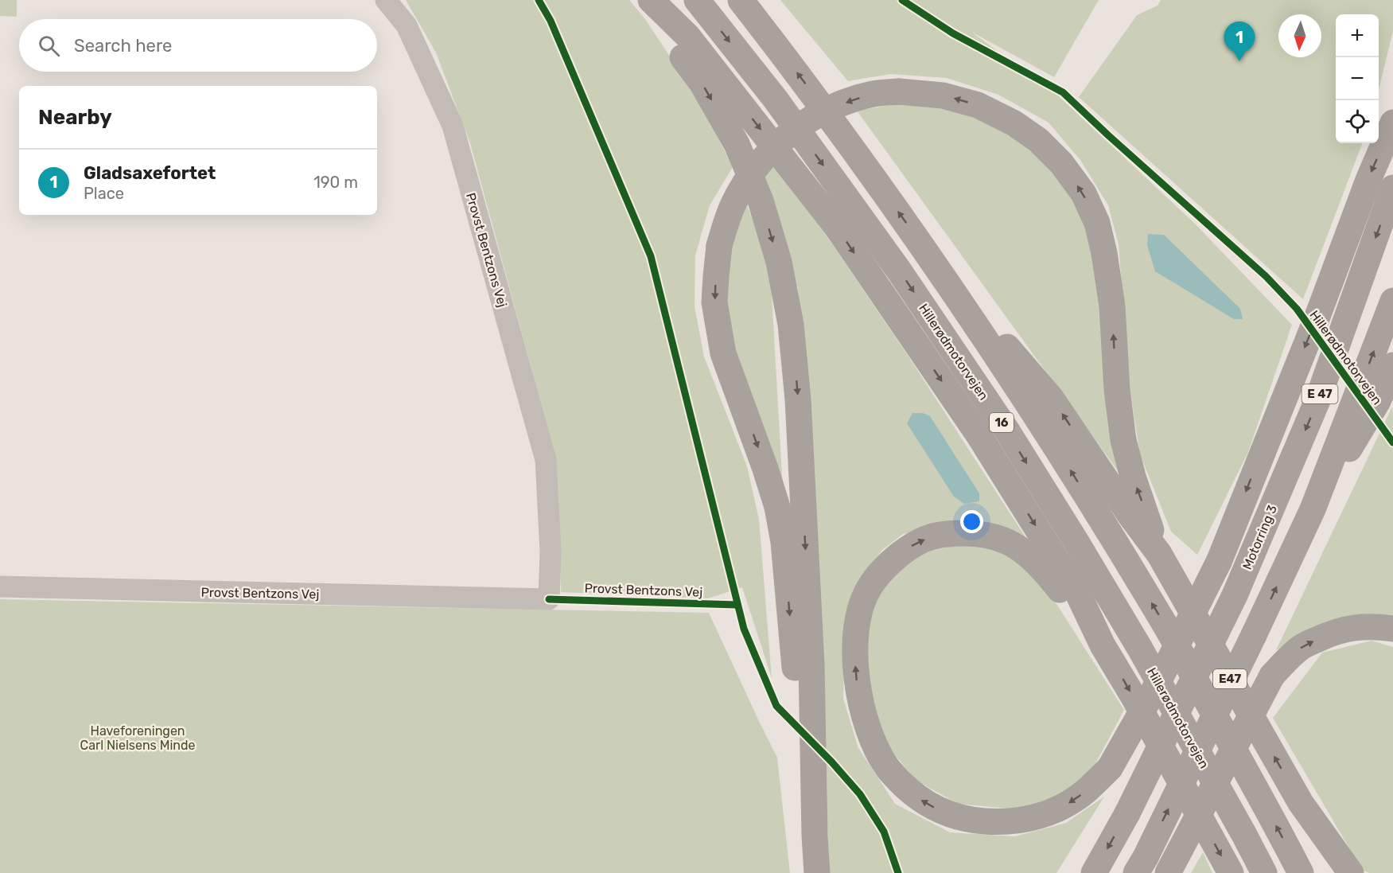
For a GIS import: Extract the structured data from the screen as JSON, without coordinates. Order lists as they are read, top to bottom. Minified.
{"streets":{"highway":["Hillerødmotorvejen","E 47","16","Motorring 3","E47"],"street":["Provst Bentzons Vej"]},"parks":["Haveforeningen Carl Nielsens Minde"],"north":"bottom","page":{"map_buttons":["+","−"],"search":"Search here","pins":"1","heading":"Nearby","list":[{"mark":"1","name":"Gladsaxefortet","note":"Place","value":"190 m"}]}}
